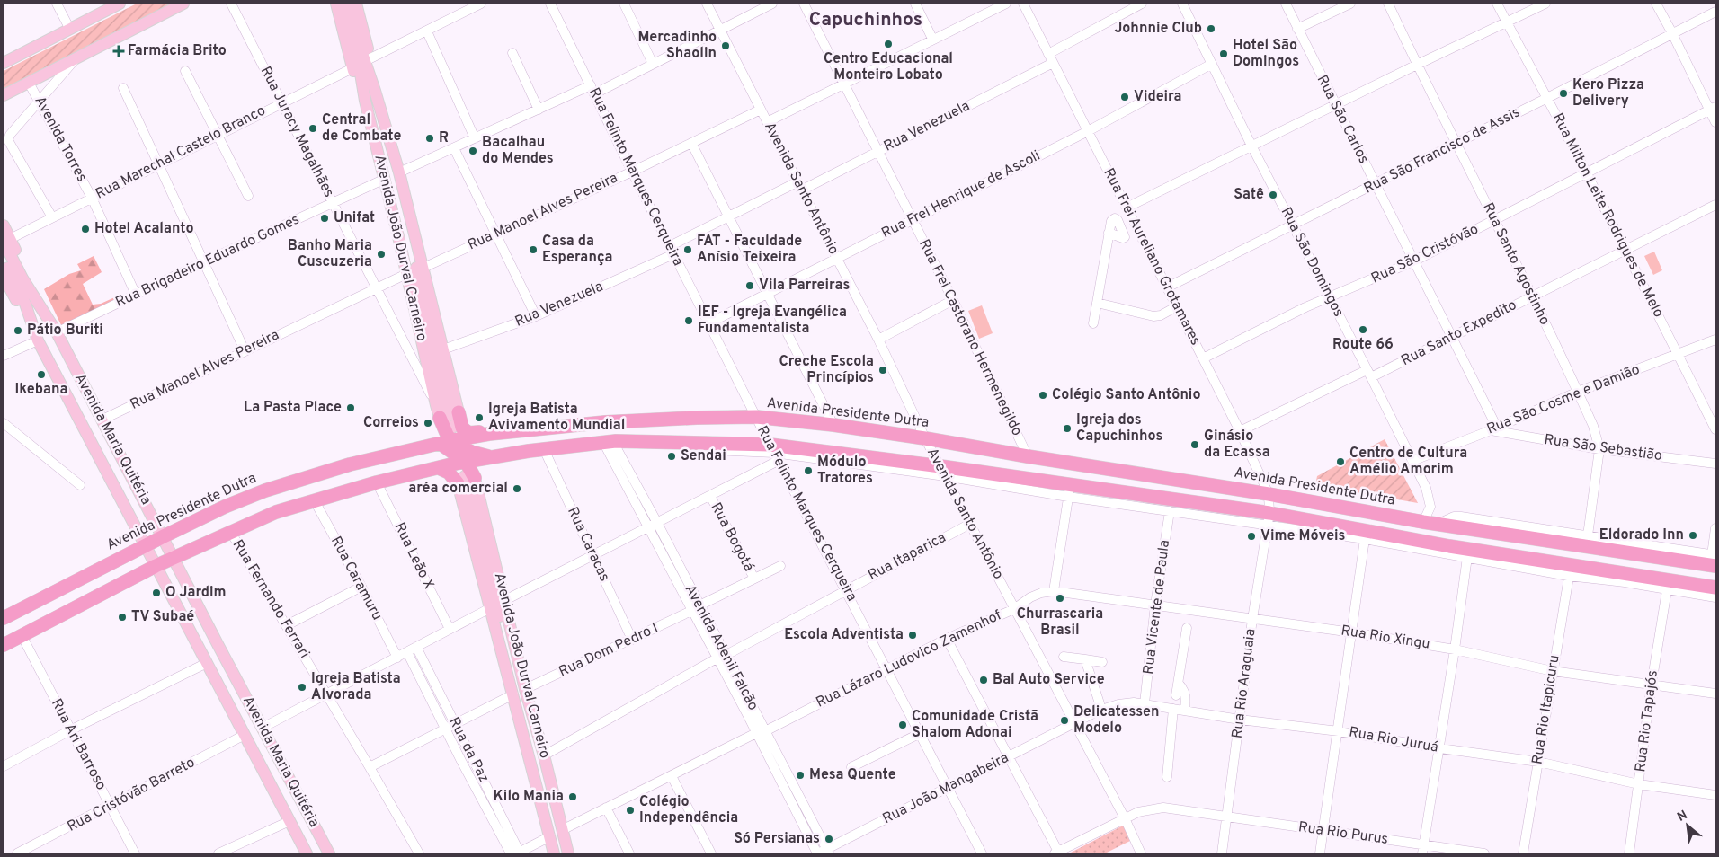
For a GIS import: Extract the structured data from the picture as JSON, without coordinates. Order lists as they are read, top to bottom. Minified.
{"streets":{"highway":["Avenida Presidente Dutra"],"main road":["Avenida João Durval Carneiro","Avenida Maria Quitéria"],"street":["Rua São Carlos","Rua Venezuela","Rua Juracy Magalhães","Avenida Torres","Rua São Francisco de Assis","Rua Marechal Castelo Branco","Rua Felinto Marques Cerqueira","Avenida Santo Antônio","Rua Frei Henrique de Ascoli","Rua Manoel Alves Pereira","Rua Milton Leite Rodrigues de Melo","Rua São Cristóvão","Rua Frei Aureliano Grotamares","Rua Brigadeiro Eduardo Gomes","Rua São Domingos","Rua Santo Agostinho","Rua Santo Expedito","Rua Frei Castorano Hermenegildo","Rua São Cosme e Damião","Rua São Sebastião","Rua Bogotá","Rua Caracas","Rua Leão X","Rua Itaparica","Rua Caramuru","Rua Fernando Ferrari","Rua Vicente de Paula","Rua Rio Xingu","Avenida Adenil Falcão","Rua Dom Pedro I","Rua Lázaro Ludovico Zamenhof","Rua Rio Araguaia","Rua Rio Itapicuru","Rua Rio Tapajós","Rua Rio Juruá","Rua Ari Barroso","Rua da Paz","Rua João Mangabeira","Rua Cristóvão Barreto","Rua Rio Purus"]},"crossings":[["Rua São Carlos","Rua São Francisco de Assis"],["Rua São Carlos","Rua São Cristóvão"],["Rua São Carlos","Rua Santo Expedito"],["Rua São Carlos","Rua São Cosme e Damião"],["Rua São Carlos","Rua São Sebastião"],["Rua Venezuela","Rua Felinto Marques Cerqueira"],["Rua Venezuela","Avenida Santo Antônio"],["Rua Venezuela","Avenida João Durval Carneiro"],["Rua Venezuela","Rua Frei Aureliano Grotamares"],["Rua Venezuela","Rua Frei Castorano Hermenegildo"],["Rua Juracy Magalhães","Rua Marechal Castelo Branco"],["Rua Juracy Magalhães","Rua Manoel Alves Pereira"],["Rua Juracy Magalhães","Avenida João Durval Carneiro"],["Rua Juracy Magalhães","Rua Brigadeiro Eduardo Gomes"],["Avenida Torres","Rua Marechal Castelo Branco"],["Avenida Torres","Rua Brigadeiro Eduardo Gomes"],["Rua São Francisco de Assis","Rua Milton Leite Rodrigues de Melo"],["Rua São Francisco de Assis","Rua Frei Aureliano Grotamares"],["Rua São Francisco de Assis","Rua São Domingos"],["Rua São Francisco de Assis","Rua Santo Agostinho"],["Rua Marechal Castelo Branco","Avenida Maria Quitéria"],["Rua Felinto Marques Cerqueira","Rua Frei Henrique de Ascoli"],["Rua Felinto Marques Cerqueira","Rua Manoel Alves Pereira"],["Rua Felinto Marques Cerqueira","Avenida Presidente Dutra"],["Rua Felinto Marques Cerqueira","Rua Itaparica"],["Rua Felinto Marques Cerqueira","Rua Lázaro Ludovico Zamenhof"],["Rua Felinto Marques Cerqueira","Rua João Mangabeira"],["Avenida Santo Antônio","Rua Frei Henrique de Ascoli"],["Avenida Santo Antônio","Rua Manoel Alves Pereira"],["Avenida Santo Antônio","Avenida Presidente Dutra"],["Avenida Santo Antônio","Rua Itaparica"],["Avenida Santo Antônio","Rua Lázaro Ludovico Zamenhof"],["Avenida Santo Antônio","Rua Rio Juruá"],["Avenida Santo Antônio","Rua João Mangabeira"],["Avenida Santo Antônio","Rua Rio Purus"],["Rua Frei Henrique de Ascoli","Rua Frei Aureliano Grotamares"],["Rua Frei Henrique de Ascoli","Rua São Domingos"],["Rua Frei Henrique de Ascoli","Rua Frei Castorano Hermenegildo"],["Rua Manoel Alves Pereira","Avenida João Durval Carneiro"],["Rua Manoel Alves Pereira","Avenida Maria Quitéria"],["Rua Milton Leite Rodrigues de Melo","Rua São Cristóvão"],["Rua Milton Leite Rodrigues de Melo","Rua Santo Expedito"],["Rua Milton Leite Rodrigues de Melo","Rua São Cosme e Damião"],["Avenida João Durval Carneiro","Rua Brigadeiro Eduardo Gomes"],["Avenida João Durval Carneiro","Rua Itaparica"],["Avenida João Durval Carneiro","Rua Dom Pedro I"],["Avenida João Durval Carneiro","Rua Lázaro Ludovico Zamenhof"],["Rua São Cristóvão","Rua Frei Aureliano Grotamares"],["Rua São Cristóvão","Rua São Domingos"],["Rua São Cristóvão","Rua Santo Agostinho"],["Rua Frei Aureliano Grotamares","Rua Santo Expedito"],["Rua Frei Aureliano Grotamares","Avenida Presidente Dutra"],["Rua Frei Aureliano Grotamares","Rua Rio Araguaia"],["Rua Brigadeiro Eduardo Gomes","Avenida Maria Quitéria"],["Rua São Domingos","Rua Santo Expedito"],["Rua São Domingos","Rua São Cosme e Damião"],["Rua São Domingos","Avenida Presidente Dutra"],["Rua Santo Agostinho","Rua Santo Expedito"],["Rua Santo Agostinho","Rua São Cosme e Damião"],["Rua Santo Agostinho","Rua São Sebastião"],["Rua Frei Castorano Hermenegildo","Avenida Presidente Dutra"],["Rua São Cosme e Damião","Rua São Sebastião"],["Avenida Presidente Dutra","Avenida Maria Quitéria"],["Avenida Maria Quitéria","Rua Cristóvão Barreto"],["Rua Bogotá","Rua Dom Pedro I"],["Rua Caracas","Rua Dom Pedro I"],["Rua Itaparica","Avenida Adenil Falcão"],["Rua Vicente de Paula","Rua Rio Xingu"],["Rua Vicente de Paula","Rua Rio Juruá"],["Rua Rio Xingu","Rua Lázaro Ludovico Zamenhof"],["Rua Rio Xingu","Rua Rio Araguaia"],["Rua Rio Xingu","Rua Rio Itapicuru"],["Rua Rio Xingu","Rua Rio Tapajós"],["Avenida Adenil Falcão","Rua Dom Pedro I"],["Avenida Adenil Falcão","Rua Lázaro Ludovico Zamenhof"],["Avenida Adenil Falcão","Rua João Mangabeira"],["Rua Rio Araguaia","Rua Rio Juruá"],["Rua Rio Araguaia","Rua Rio Purus"],["Rua Rio Itapicuru","Rua Rio Juruá"],["Rua Rio Tapajós","Rua Rio Juruá"],["Rua Rio Juruá","Rua João Mangabeira"],["Rua Ari Barroso","Rua Cristóvão Barreto"]],"districts":["Capuchinhos"],"places":{"other":["Johnnie Club","Centro Educacional Monteiro Lobato","Mercadinho Shaolin","Hotel São Domingos","Kero Pizza Delivery","Videira","Central de Combate","R","Bacalhau do Mendes","Satê","Unifat","Hotel Acalanto","Casa da Esperança","FAT - Faculdade Anísio Teixeira","Banho Maria Cuscuzeria","Vila Parreiras","IEF - Igreja Evangélica Fundamentalista","Route 66","Pátio Buriti","Creche Escola Princípios","Ikebana","Colégio Santo Antônio","La Pasta Place","Igreja Batista Avivamento Mundial","Correios","Igreja dos Capuchinhos","Ginásio da Ecassa","Sendai","Centro de Cultura Amélio Amorim","Módulo Tratores","aréa comercial","Eldorado Inn","Vime Móveis","O Jardim","Churrascaria Brasil","TV Subaé","Escola Adventista","Bal Auto Service","Igreja Batista Alvorada","Delicatessen Modelo","Comunidade Cristã Shalom Adonai","Mesa Quente","Kilo Mania","Colégio Independência","Só Persianas"],"health":["Farmácia Brito"]},"north":"top left"}
